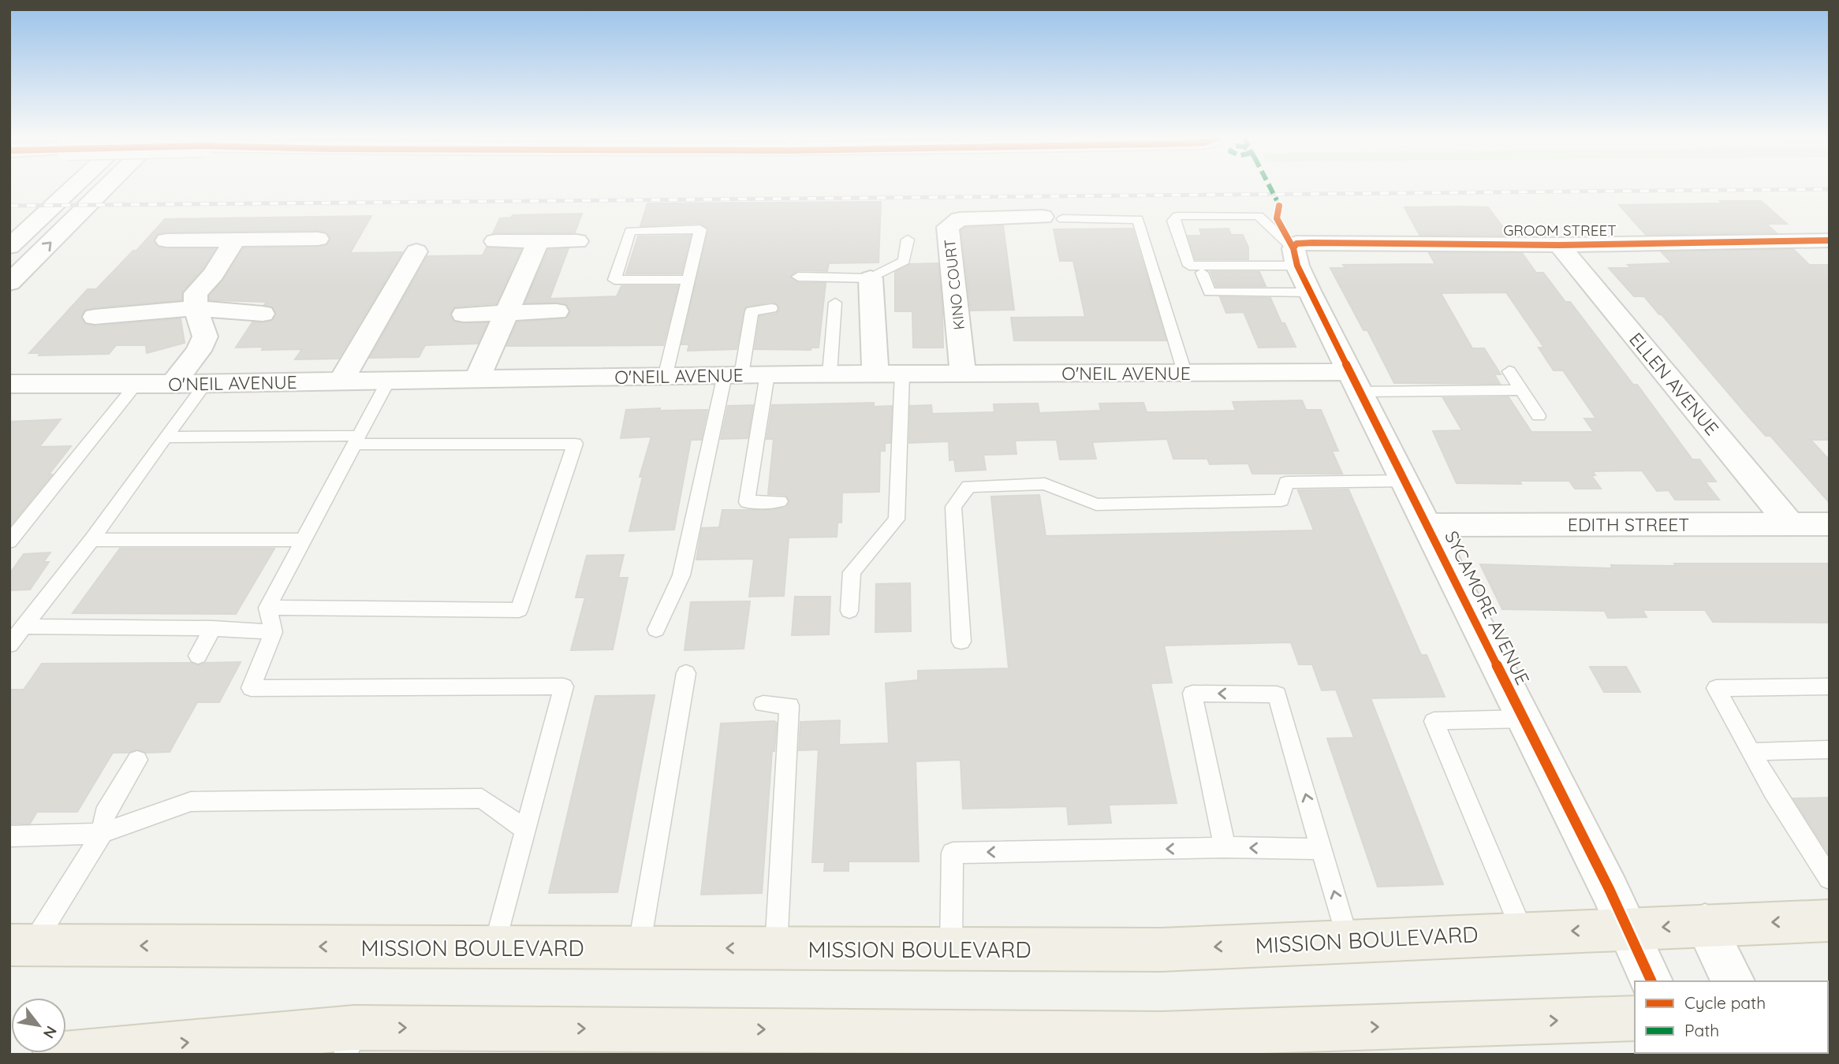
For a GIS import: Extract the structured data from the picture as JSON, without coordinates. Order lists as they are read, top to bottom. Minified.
{"streets":{"main road":["MISSION BOULEVARD"],"street":["GROOM STREET","KINO COURT","O'NEIL AVENUE","ELLEN AVENUE","EDITH STREET","SYCAMORE AVENUE"]},"crossings":[["GROOM STREET","ELLEN AVENUE"],["GROOM STREET","SYCAMORE AVENUE"],["KINO COURT","O'NEIL AVENUE"],["O'NEIL AVENUE","SYCAMORE AVENUE"],["ELLEN AVENUE","EDITH STREET"],["EDITH STREET","SYCAMORE AVENUE"],["SYCAMORE AVENUE","MISSION BOULEVARD"]],"legend":["Cycle path","Path"],"north":"bottom right"}
